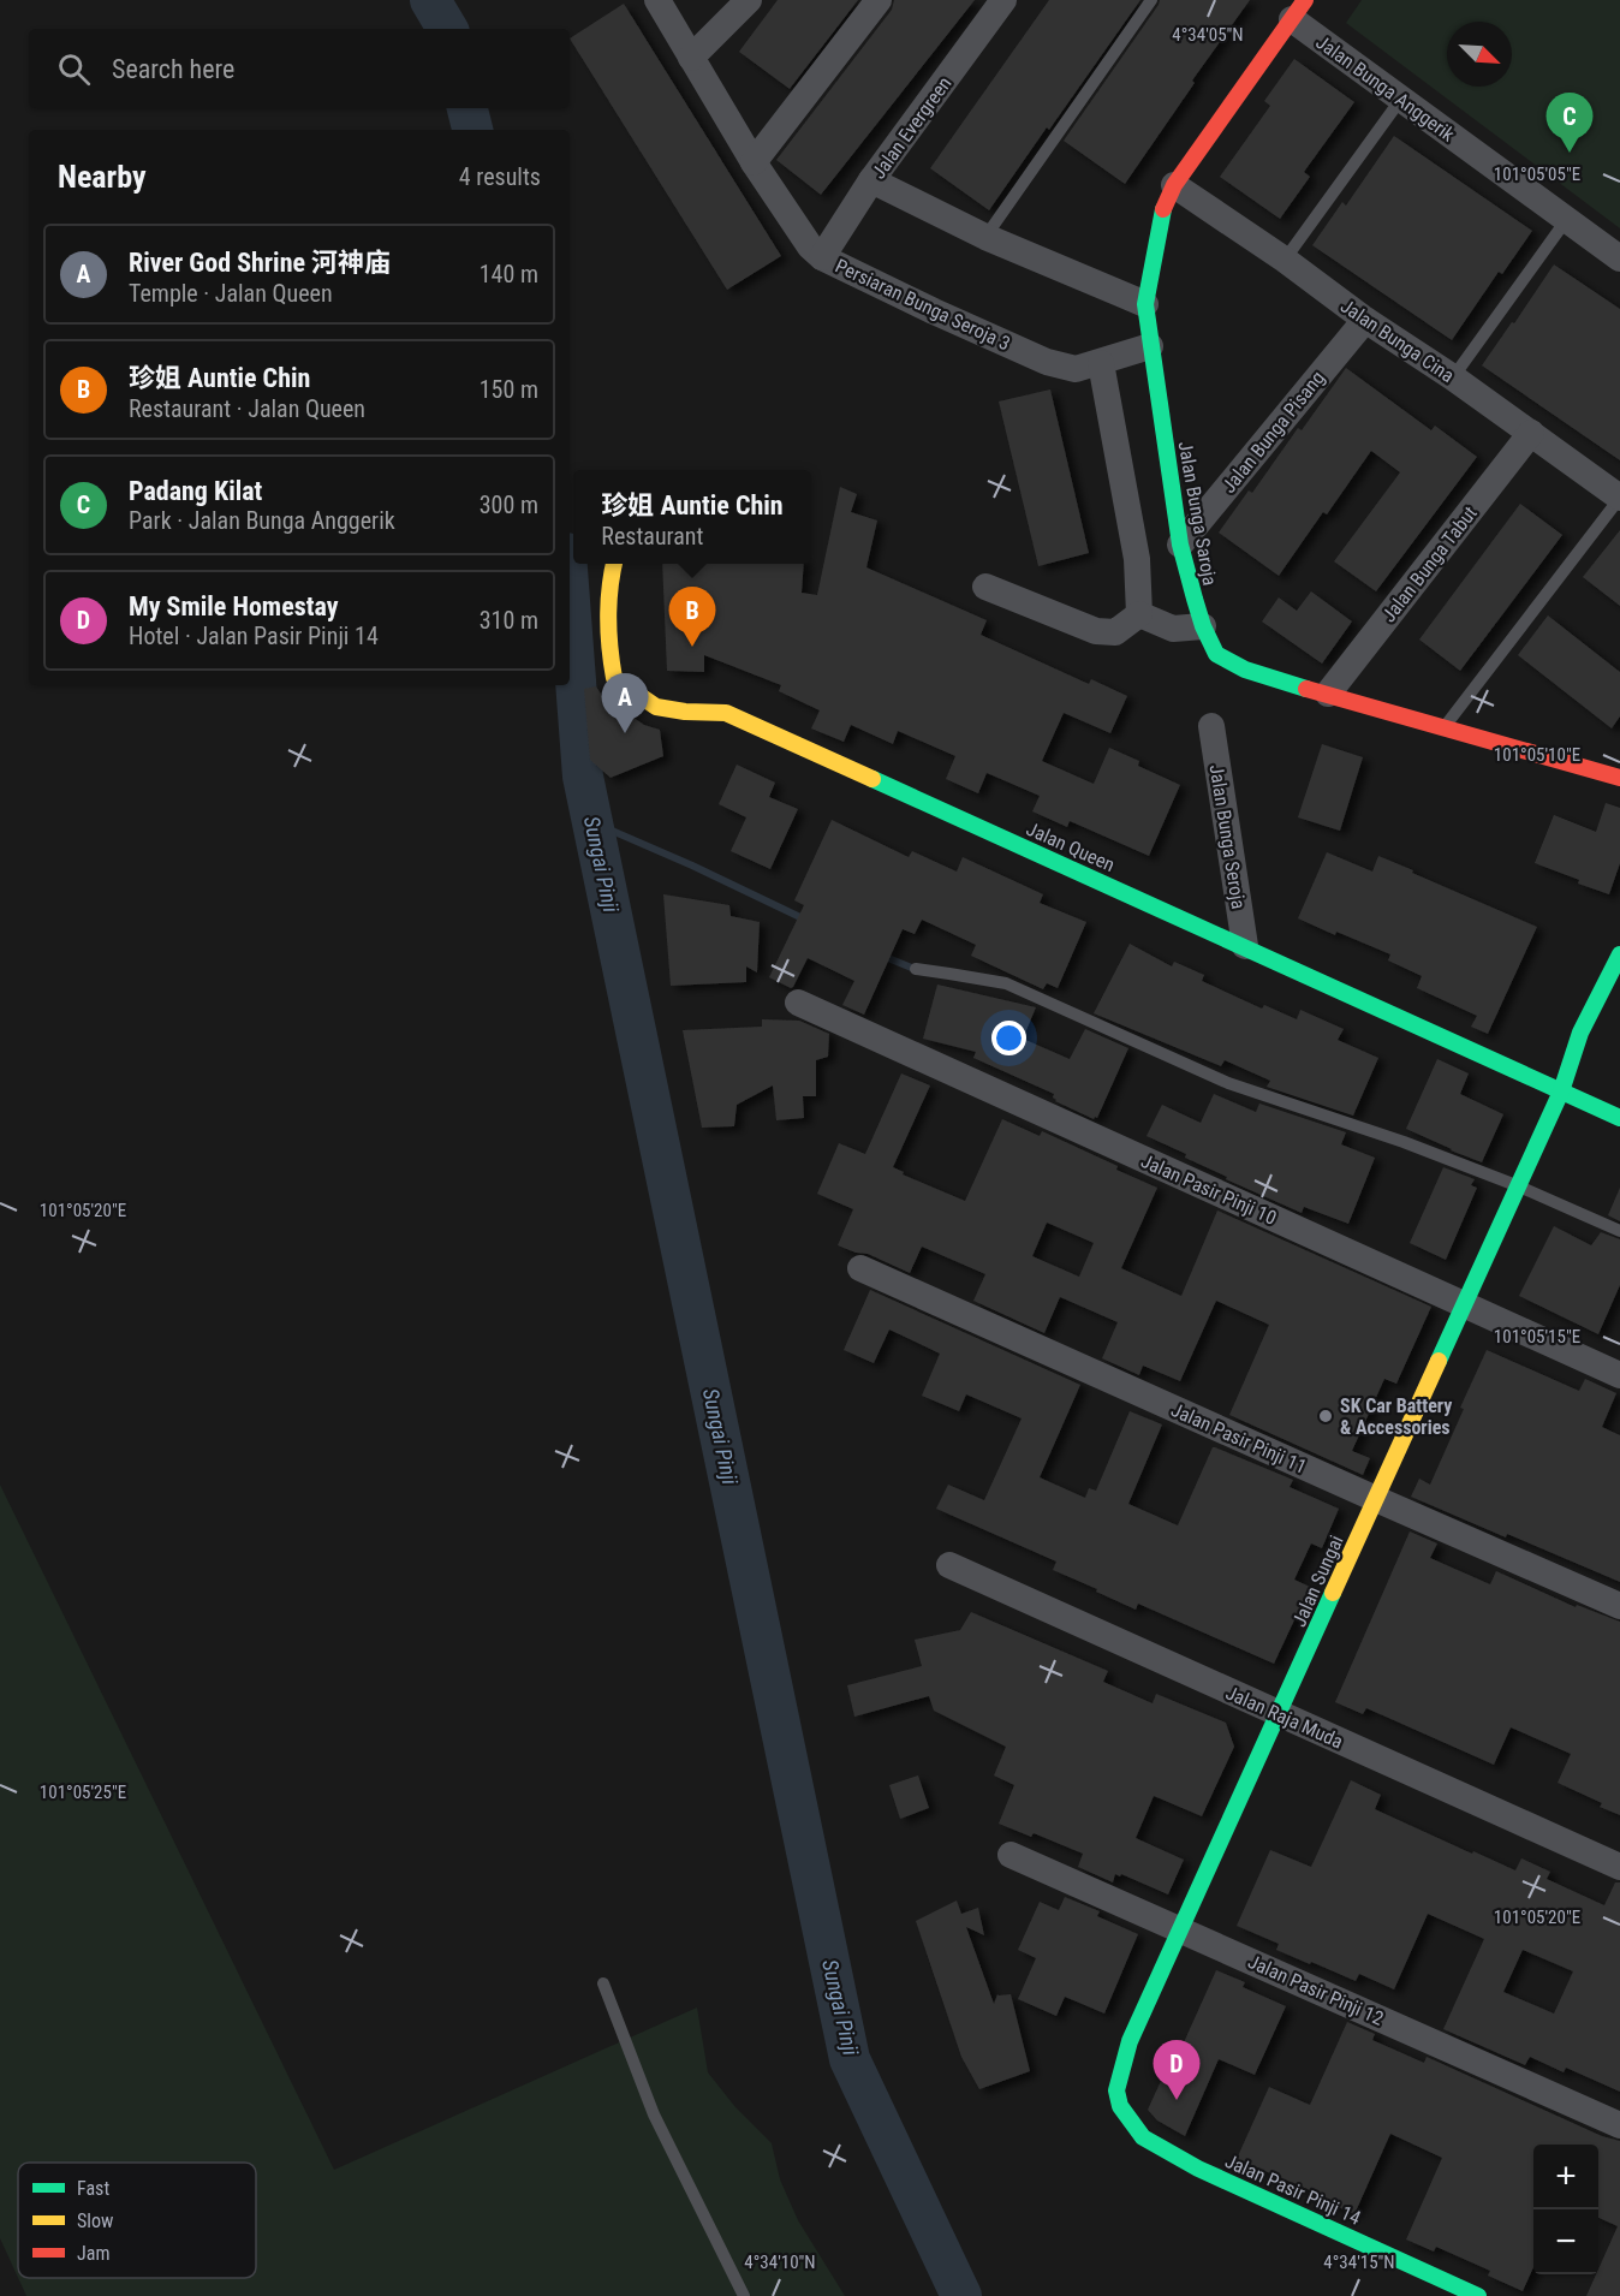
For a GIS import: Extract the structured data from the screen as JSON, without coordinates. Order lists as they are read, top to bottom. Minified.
{"streets":{"street":["Jalan Bunga Anggerik","Jalan Evergreen","Persiaran Bunga Seroja 3","Jalan Bunga Cina","Jalan Bunga Pisang","Jalan Bunga Saroja","Jalan Bunga Tabut","Jalan Bunga Seroja","Jalan Queen","Jalan Pasir Pinji 10","Jalan Pasir Pinji 11","Jalan Sungai","Jalan Raja Muda","Jalan Pasir Pinji 12","Jalan Pasir Pinji 14"]},"crossings":[["Jalan Bunga Anggerik","Jalan Bunga Saroja"],["Jalan Evergreen","Persiaran Bunga Seroja 3"],["Persiaran Bunga Seroja 3","Jalan Bunga Saroja"],["Jalan Bunga Cina","Jalan Bunga Pisang"],["Jalan Bunga Cina","Jalan Bunga Saroja"],["Jalan Bunga Cina","Jalan Bunga Tabut"],["Jalan Bunga Pisang","Jalan Bunga Saroja"],["Jalan Bunga Saroja","Jalan Bunga Tabut"],["Jalan Bunga Seroja","Jalan Queen"],["Jalan Queen","Jalan Sungai"],["Jalan Pasir Pinji 10","Jalan Sungai"],["Jalan Pasir Pinji 11","Jalan Sungai"],["Jalan Sungai","Jalan Raja Muda"],["Jalan Sungai","Jalan Pasir Pinji 12"],["Jalan Sungai","Jalan Pasir Pinji 14"]],"water":["Sungai Pinji"],"places":["SK Car Battery & Accessories"],"legend":["Fast","Slow","Jam"],"north":"bottom right","page":{"search":"Search here","pins":["C","B","A","D"],"heading":["Nearby","4 results"],"list":[{"mark":"A","name":"River God Shrine 河神庙","note":"Temple · Jalan Queen","value":"140 m"},{"mark":"B","name":"珍姐 Auntie Chin","note":"Restaurant · Jalan Queen","value":"150 m"},{"mark":"C","name":"Padang Kilat","note":"Park · Jalan Bunga Anggerik","value":"300 m"},{"mark":"D","name":"My Smile Homestay","note":"Hotel · Jalan Pasir Pinji 14","value":"310 m"}],"popup":["珍姐 Auntie Chin","Restaurant"],"map_buttons":["+","−"]},"coordinates":["4°34'05\"N","101°05'05\"E","101°05'10\"E","101°05'20\"E","101°05'15\"E","101°05'25\"E","4°34'10\"N","4°34'15\"N"]}
